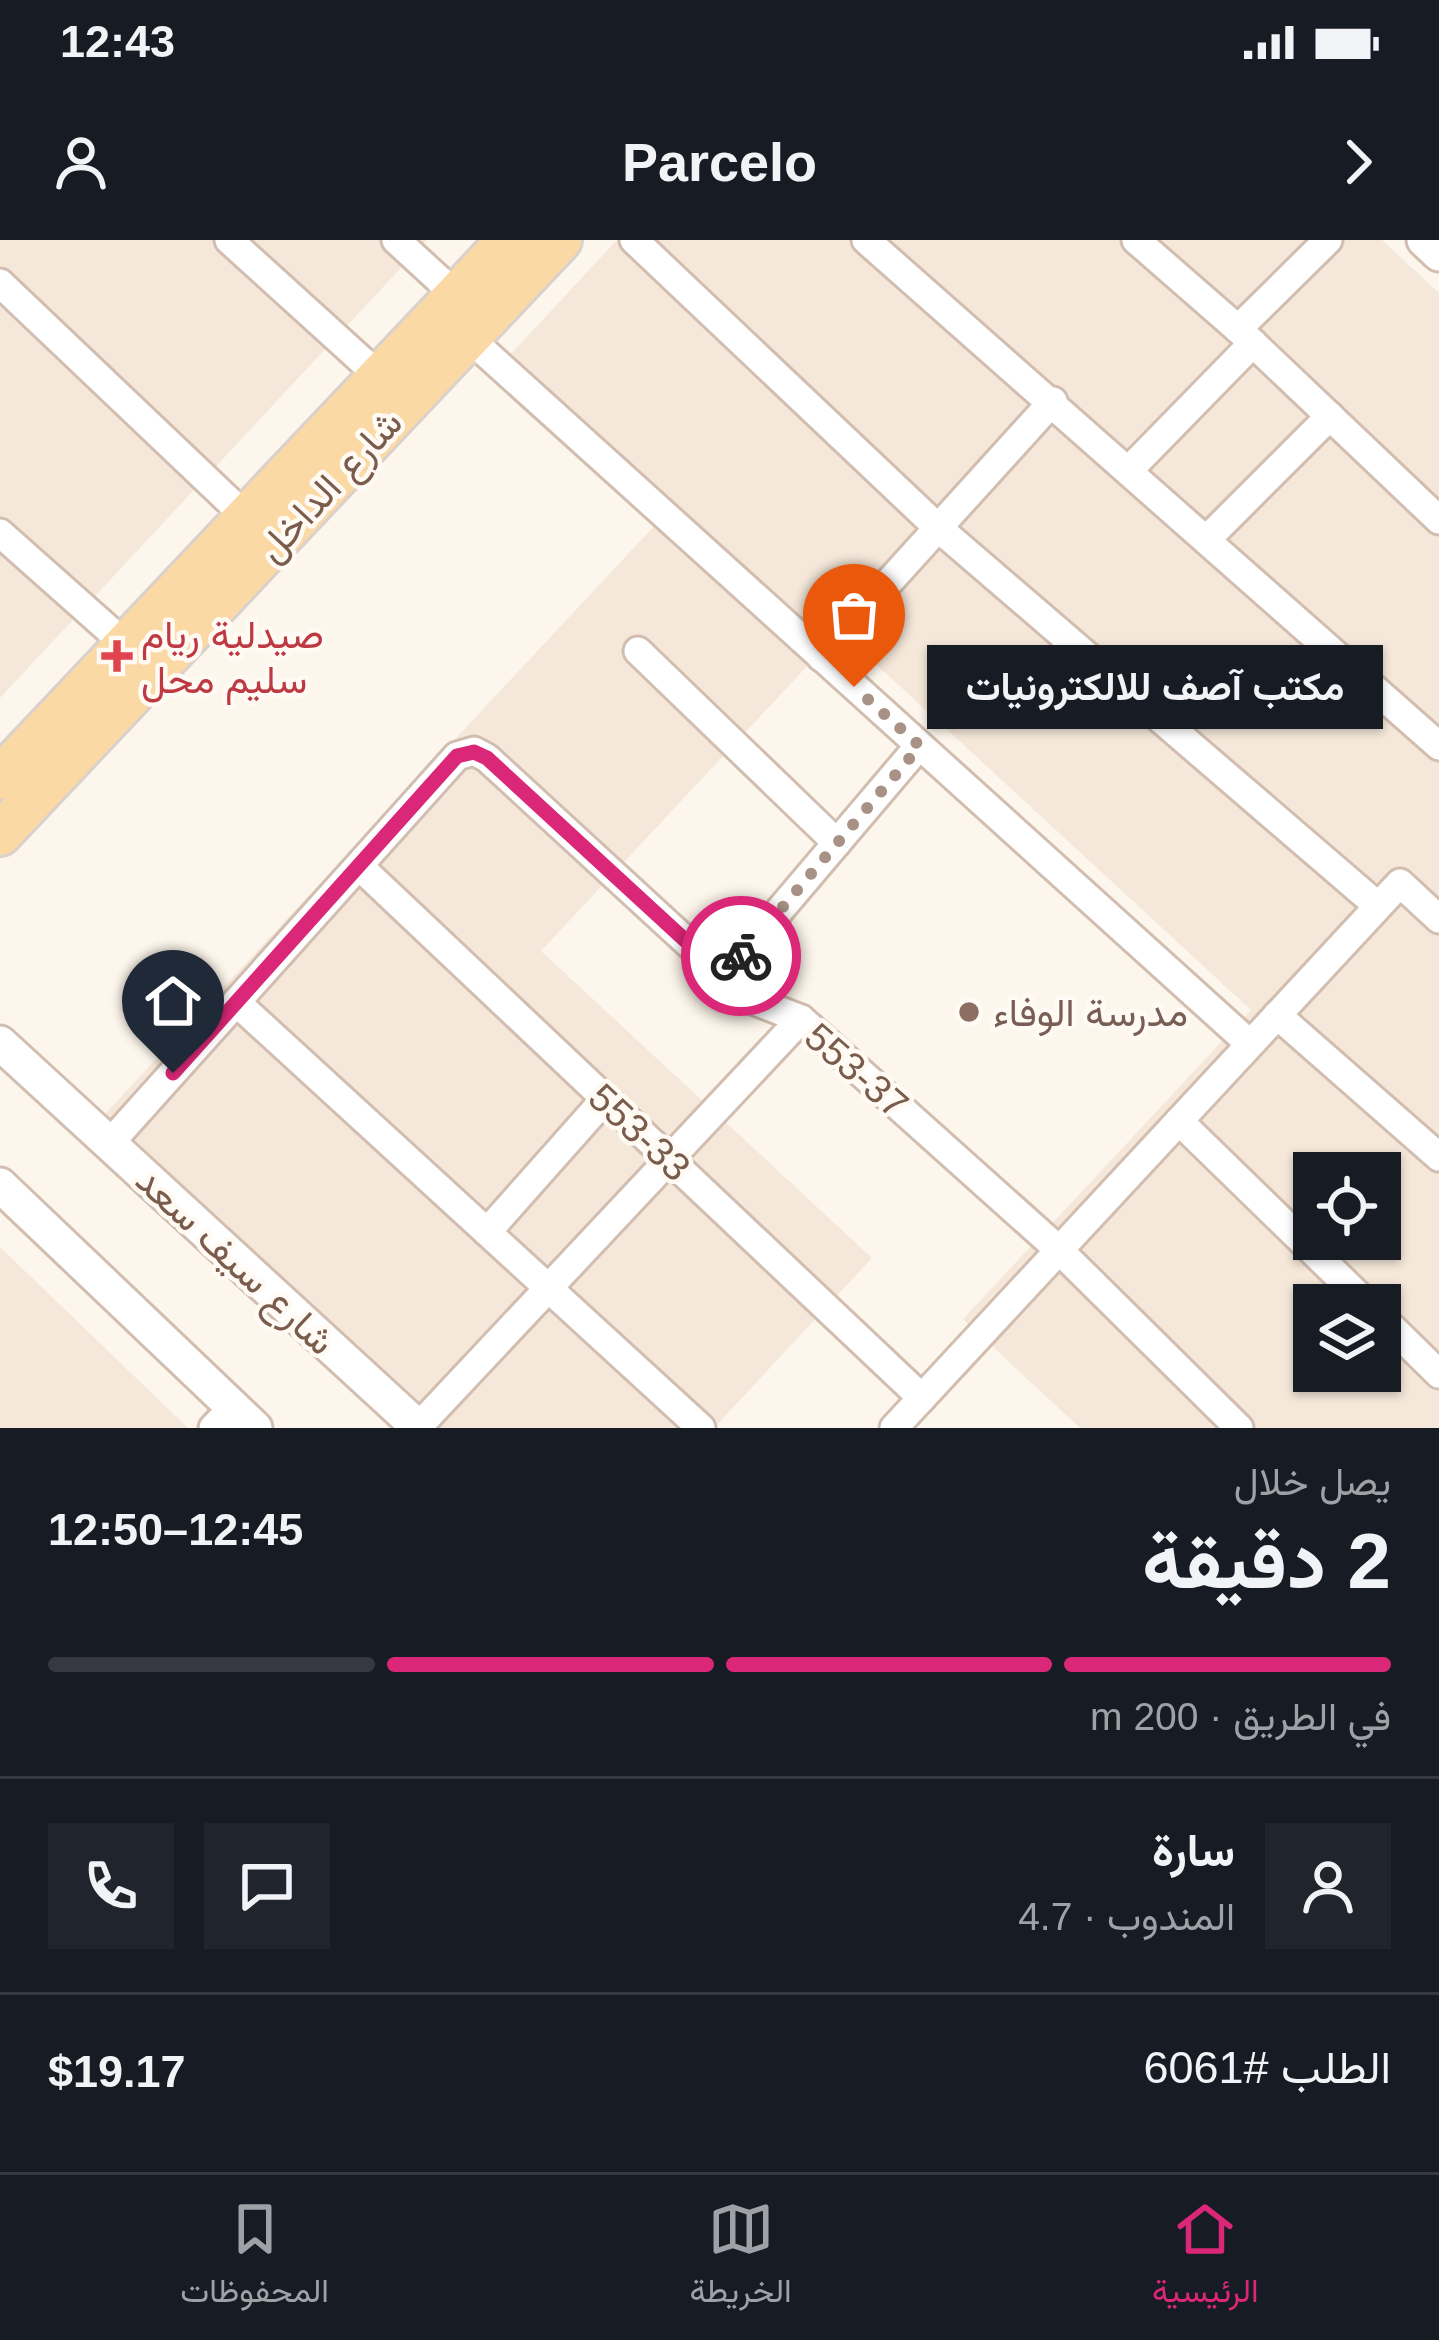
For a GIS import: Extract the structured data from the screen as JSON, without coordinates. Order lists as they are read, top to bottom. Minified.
{"streets":{"main road":["شارع الداخل"],"street":["553-37","553-33","شارع سيف سعد"]},"crossings":[["553-37","553-33"]],"places":{"health":["صيدلية ريام سليم محل"],"other":["مكتب آصف للالكترونيات","مدرسة الوفاء"]},"page":{"status":"12:43","header":"Parcelo","bubble":"مكتب آصف للالكترونيات","heading":["2 دقيقة","يصل خلال","12:45–12:50"],"panel":["سارة","المندوب · 4.7","الطلب #6061","$19.17"],"bar":"في الطريق · 200 m","tabs":["الرئيسية","الخريطة","المحفوظات"]}}
